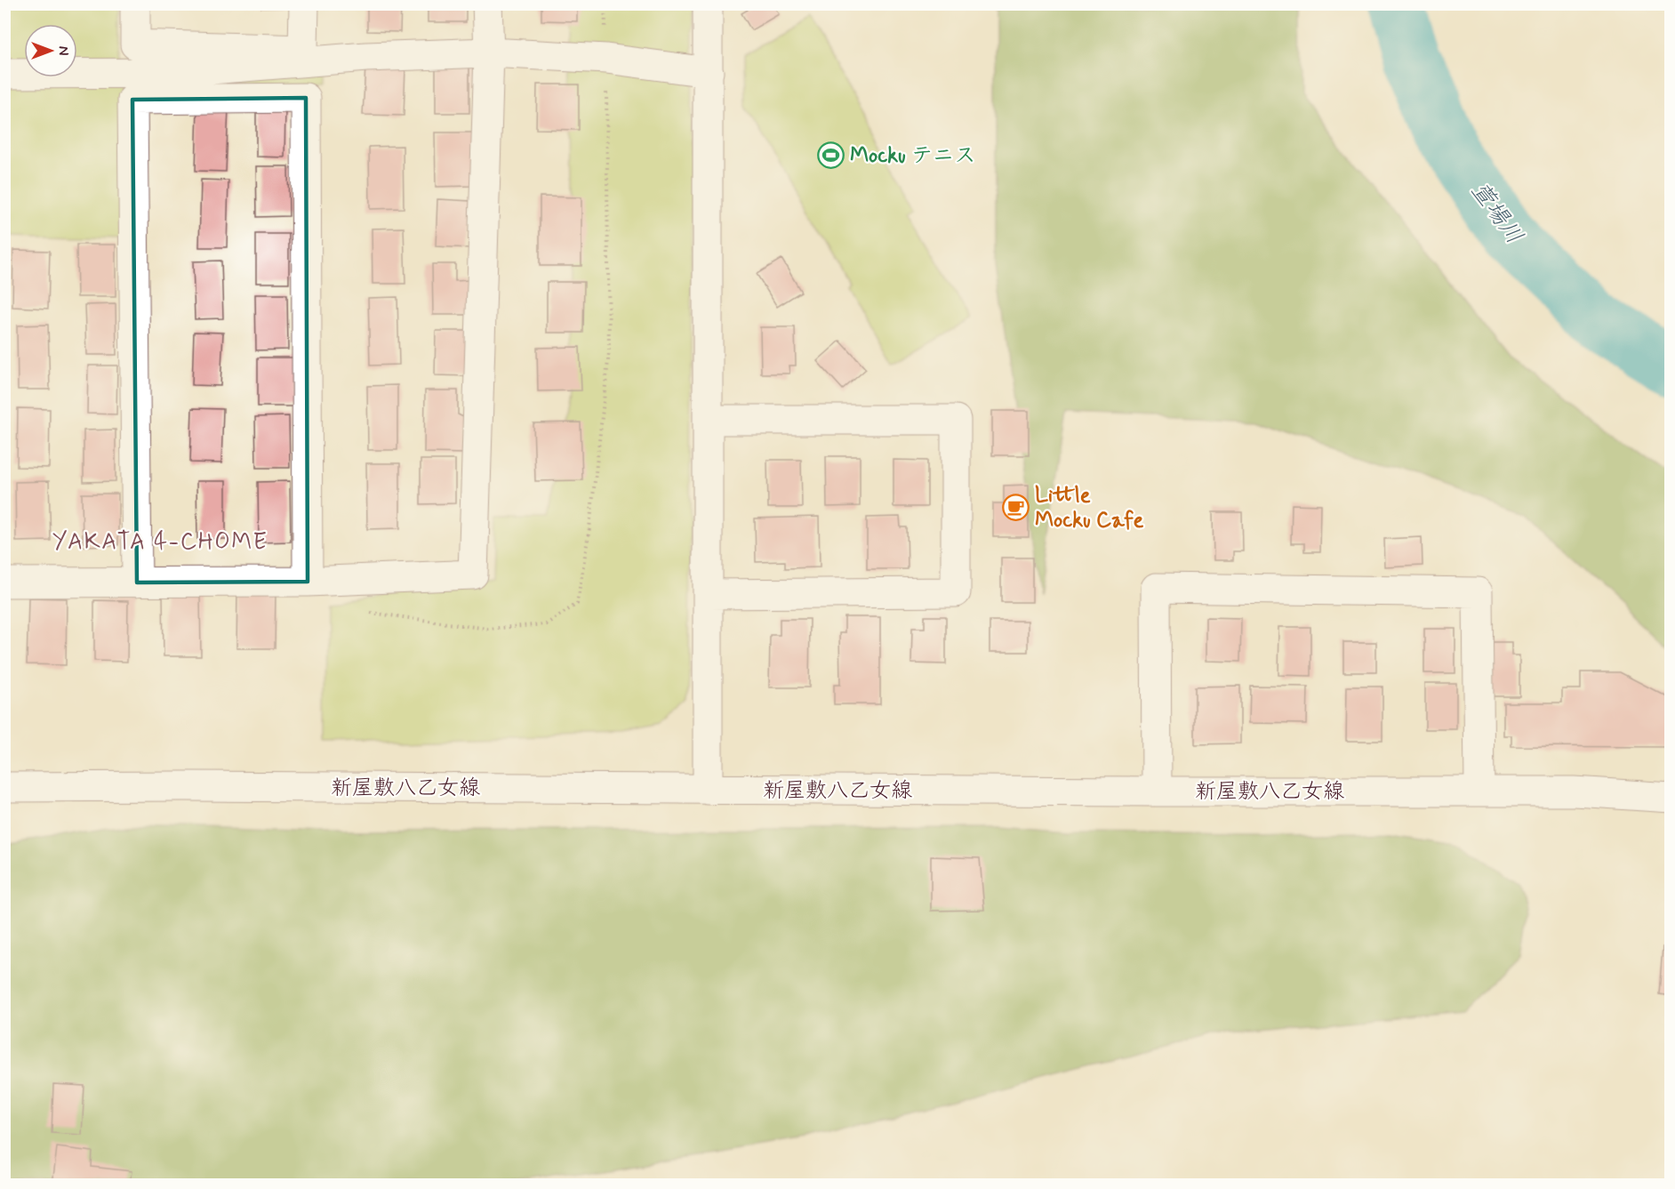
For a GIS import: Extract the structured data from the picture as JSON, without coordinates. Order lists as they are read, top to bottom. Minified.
{"streets":{"street":["新屋敷八乙女線"]},"districts":["YAKATA 4-CHOME"],"water":["萱場川"],"places":{"sports":["Mocku テニス"],"cafe":["Little Mocku Cafe"]},"north":"right"}
